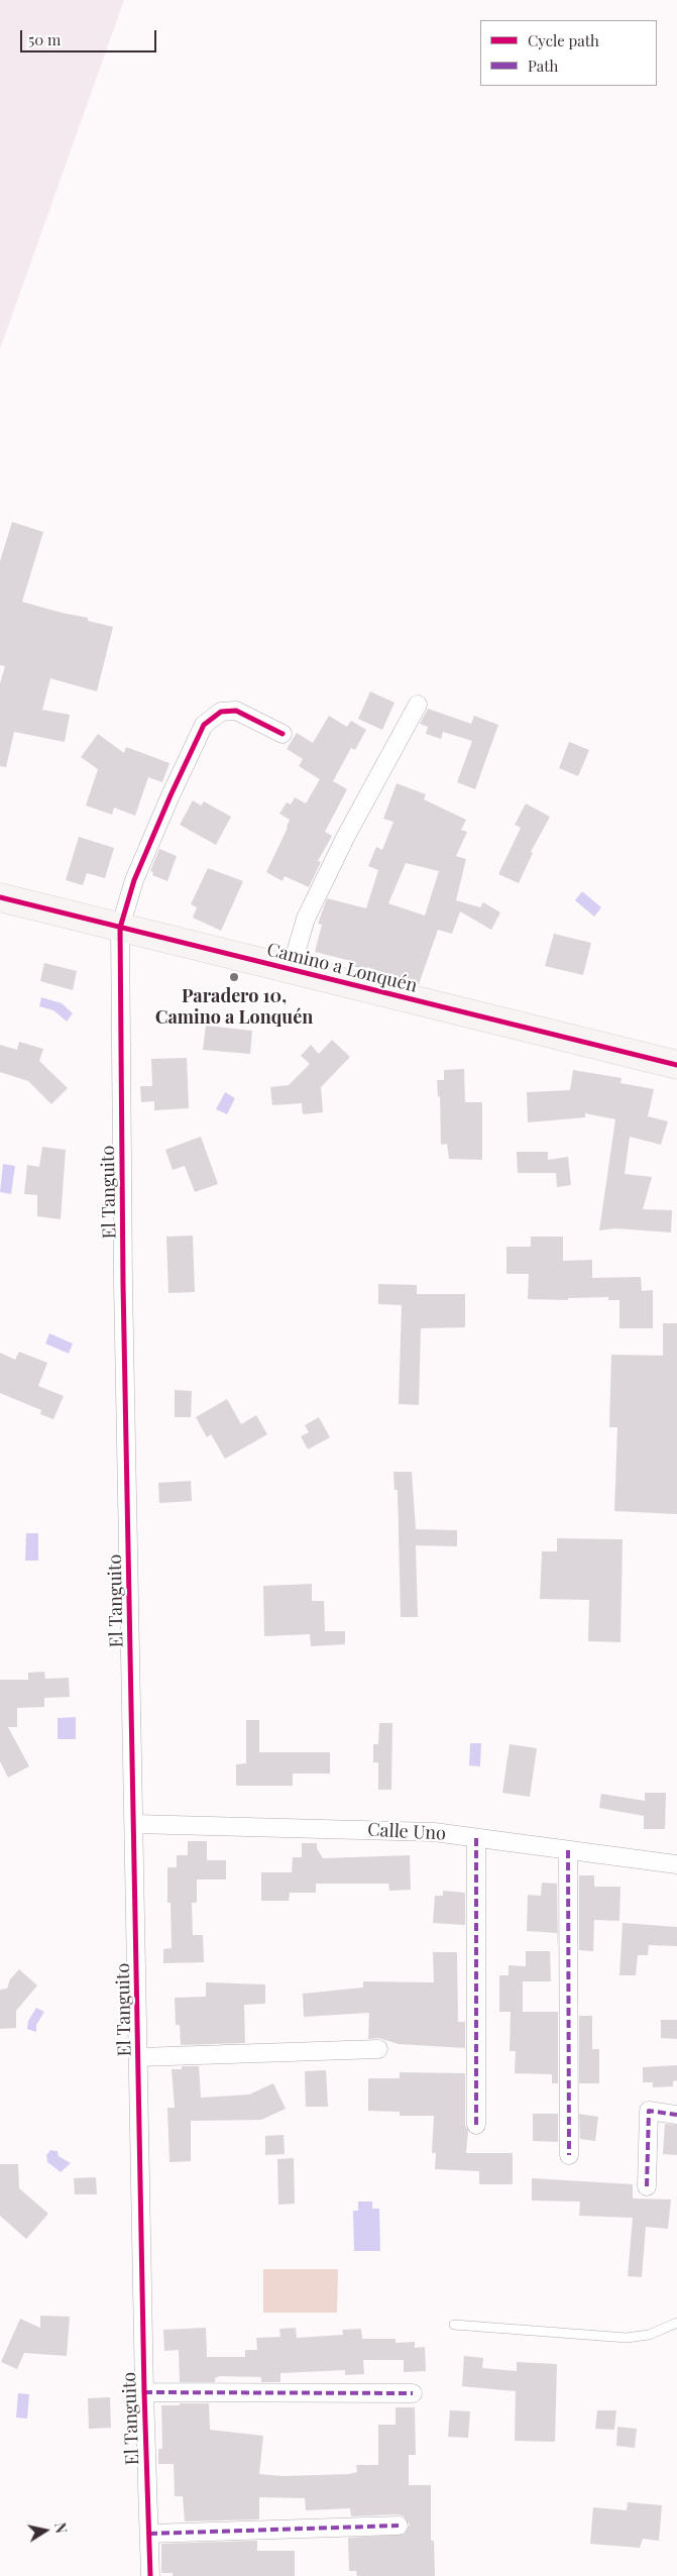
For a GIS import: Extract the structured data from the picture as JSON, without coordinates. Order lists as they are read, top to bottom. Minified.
{"streets":{"main road":["Camino a Lonquén"],"street":["El Tanguito","Calle Uno"]},"crossings":[["Camino a Lonquén","El Tanguito"],["El Tanguito","Calle Uno"]],"places":["Paradero 10, Camino a Lonquén"],"legend":["Cycle path","Path"],"scale_bar":"50 m","north":"right"}
